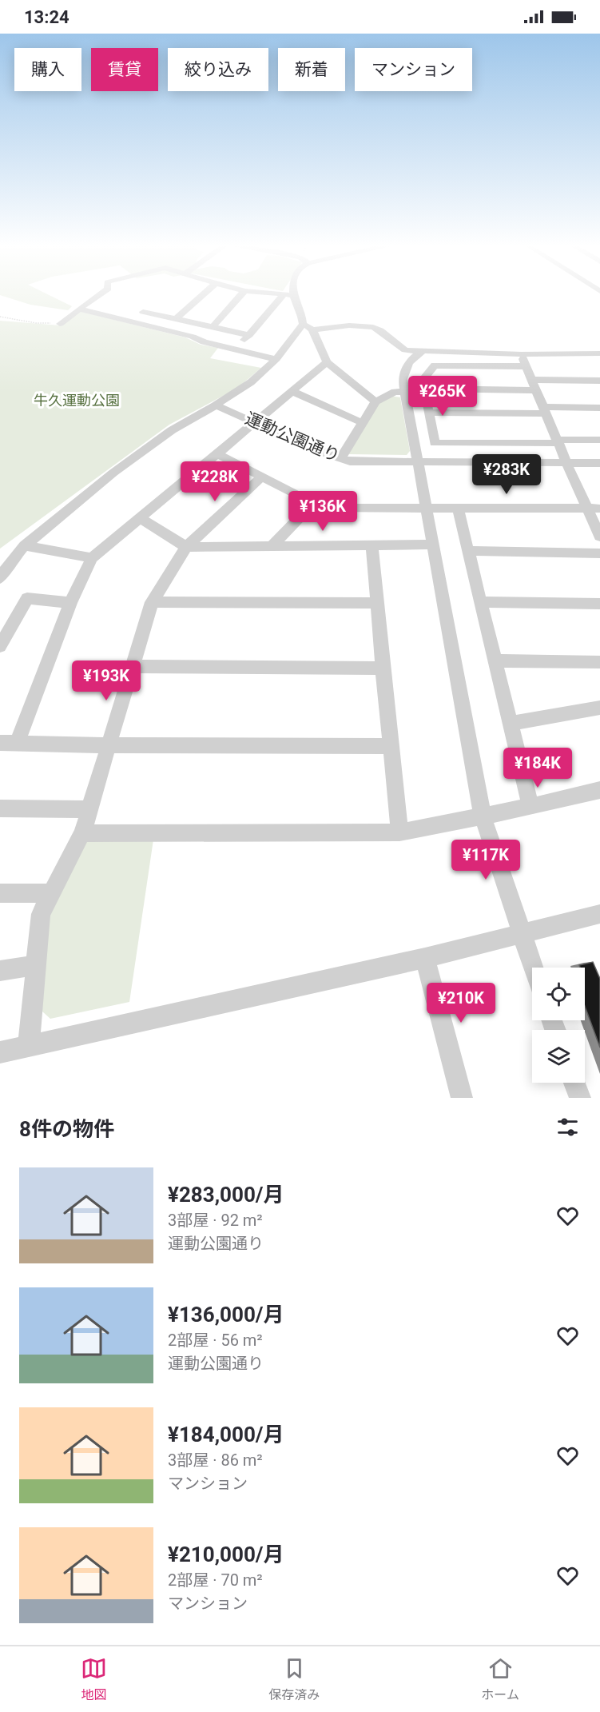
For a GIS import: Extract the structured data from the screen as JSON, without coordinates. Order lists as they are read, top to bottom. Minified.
{"streets":{"street":["運動公園通り"]},"parks":["牛久運動公園"],"page":{"status":"13:24","chip":["購入","賃貸","絞り込み","新着","マンション"],"price":["¥265K","¥283K","¥228K","¥136K","¥193K","¥184K","¥117K","¥210K"],"heading":"8件の物件","list":[{"name":"¥283,000/月","note":"3部屋 · 92 m² · 運動公園通り"},{"name":"¥136,000/月","note":"2部屋 · 56 m² · 運動公園通り"},{"name":"¥184,000/月","note":"3部屋 · 86 m² · マンション"},{"name":"¥210,000/月","note":"2部屋 · 70 m² · マンション"}],"tabs":["地図","保存済み","ホーム"]}}
